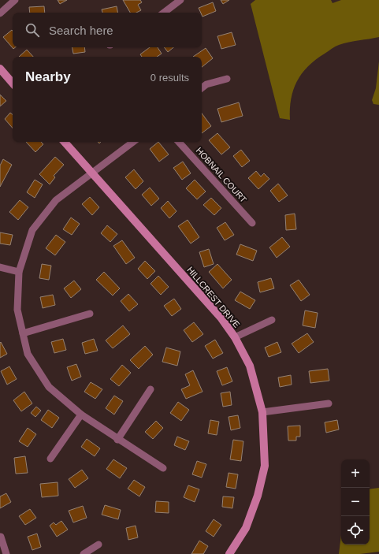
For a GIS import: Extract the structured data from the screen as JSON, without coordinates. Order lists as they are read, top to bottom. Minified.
{"streets":{"street":["HOBNAIL COURT","HILLCREST DRIVE"]},"page":{"search":"Search here","heading":["Nearby","0 results"],"map_buttons":["+","−"]}}
